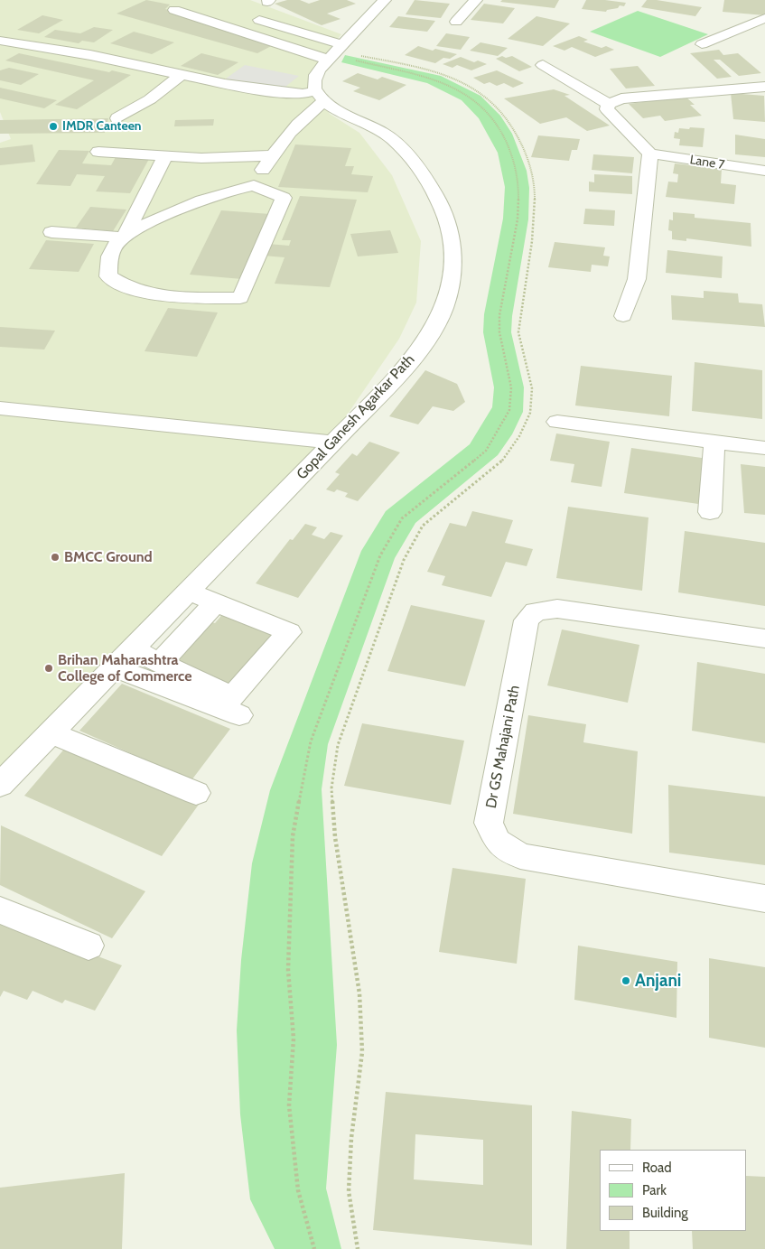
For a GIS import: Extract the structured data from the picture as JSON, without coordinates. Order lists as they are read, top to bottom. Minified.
{"streets":{"street":["Lane 7","Gopal Ganesh Agarkar Path","Dr GS Mahajani Path"]},"places":["IMDR Canteen","BMCC Ground","Brihan Maharashtra College of Commerce","Anjani"],"legend":["Road","Park","Building"]}
